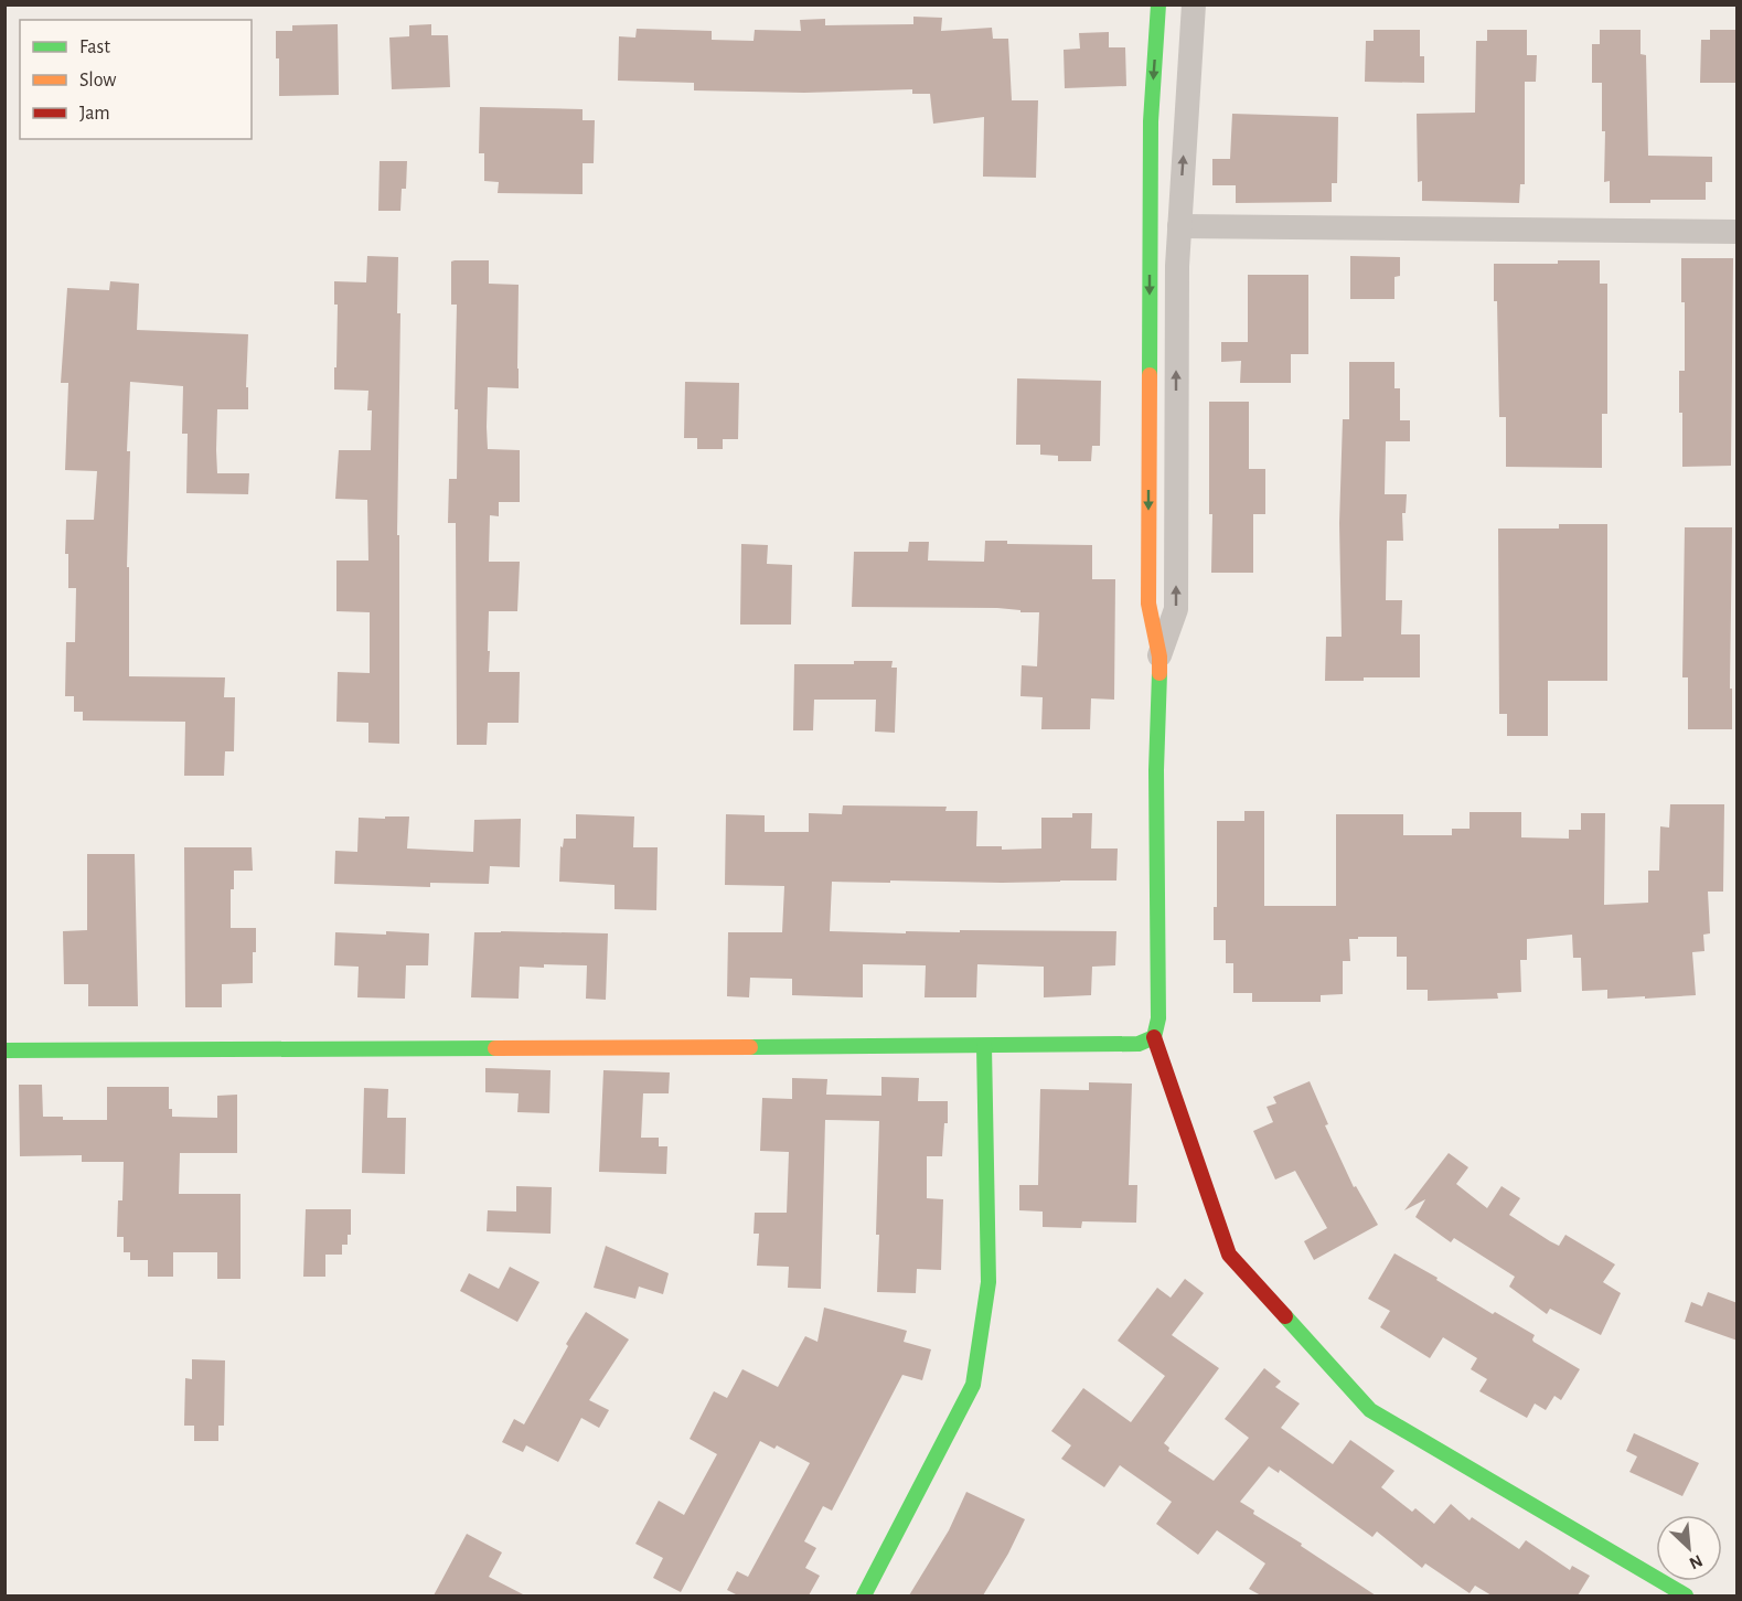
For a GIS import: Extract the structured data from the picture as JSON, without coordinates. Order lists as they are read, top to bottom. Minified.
{"legend":["Fast","Slow","Jam"],"north":"bottom right"}
